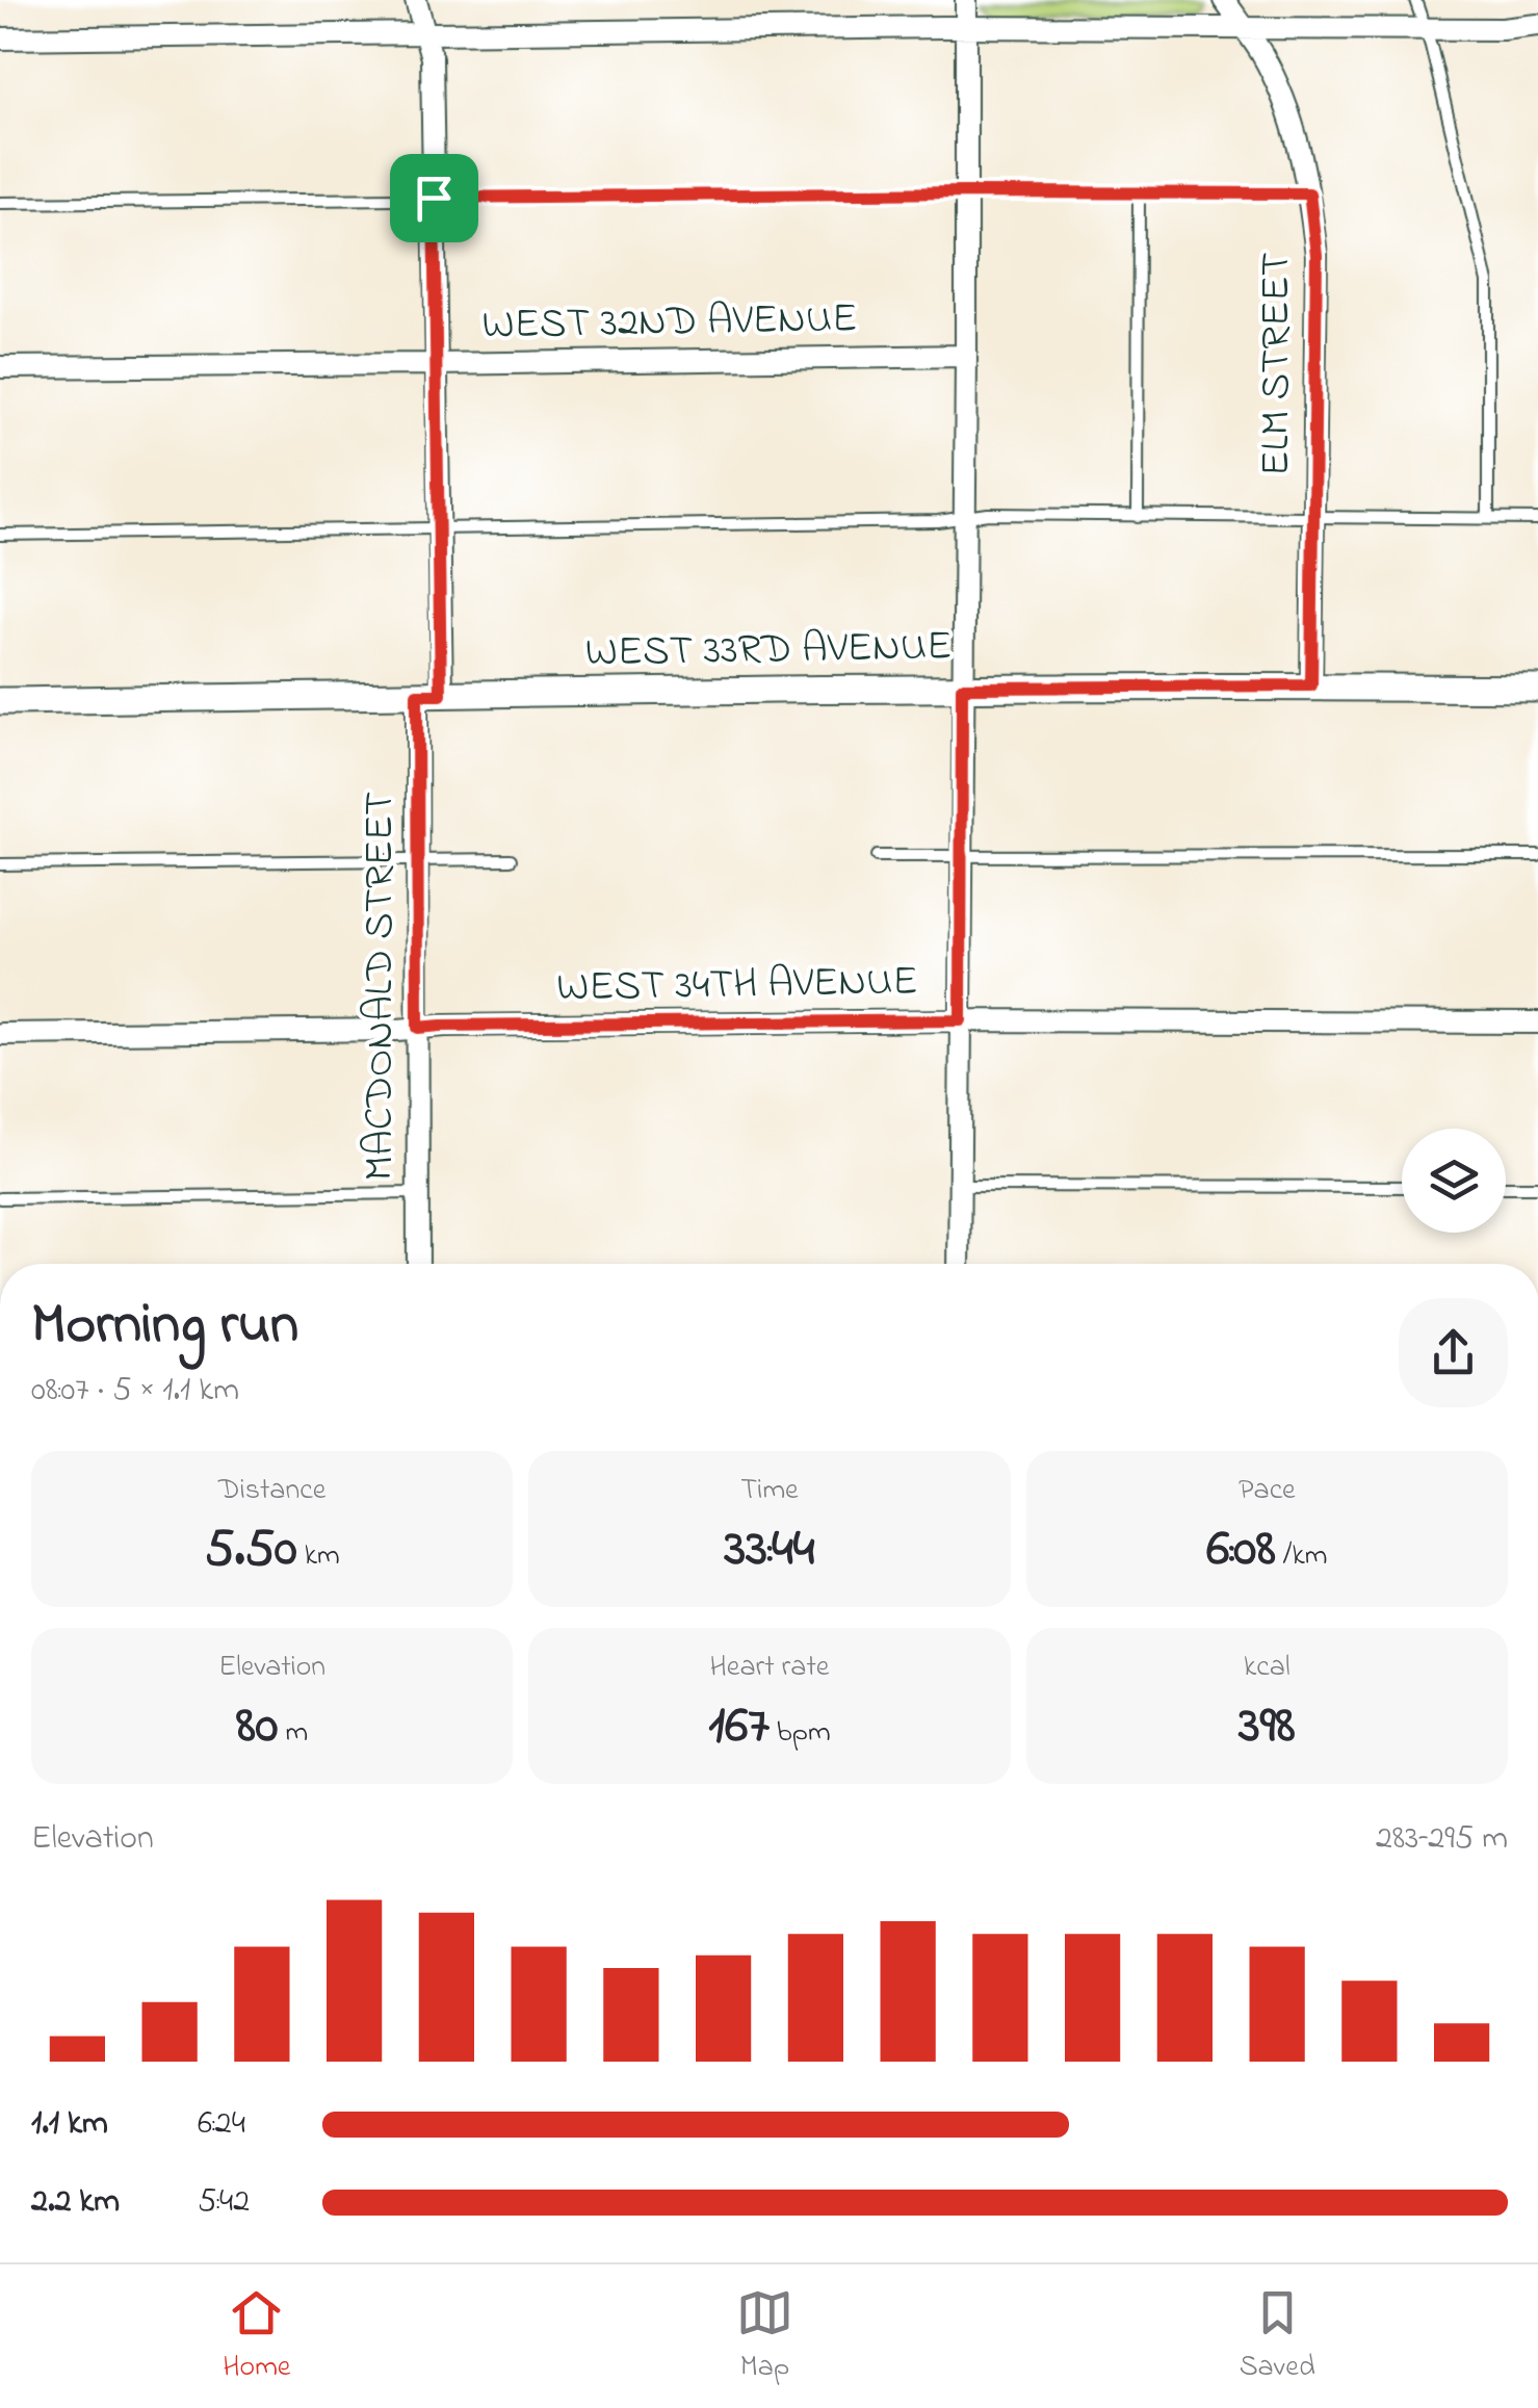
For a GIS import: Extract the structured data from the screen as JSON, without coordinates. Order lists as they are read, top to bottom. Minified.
{"streets":{"street":["WEST 32ND AVENUE","ELM STREET","WEST 33RD AVENUE","MACDONALD STREET","WEST 34TH AVENUE"]},"crossings":[["WEST 32ND AVENUE","MACDONALD STREET"],["ELM STREET","WEST 33RD AVENUE"],["WEST 33RD AVENUE","MACDONALD STREET"],["MACDONALD STREET","WEST 34TH AVENUE"]],"page":{"heading":["Morning run","08:07 · 5 × 1.1 km"],"stats":[["Distance","5.50 km"],["Time","33:44"],["Pace","6:08 /km"],["Elevation","80 m"],["Heart rate","167 bpm"],["kcal","398"]],"chart":["Elevation","283–295 m"],"list":[{"name":"1.1 km","note":"6:24"},{"name":"2.2 km","note":"5:42"}],"tabs":["Home","Map","Saved"]}}
